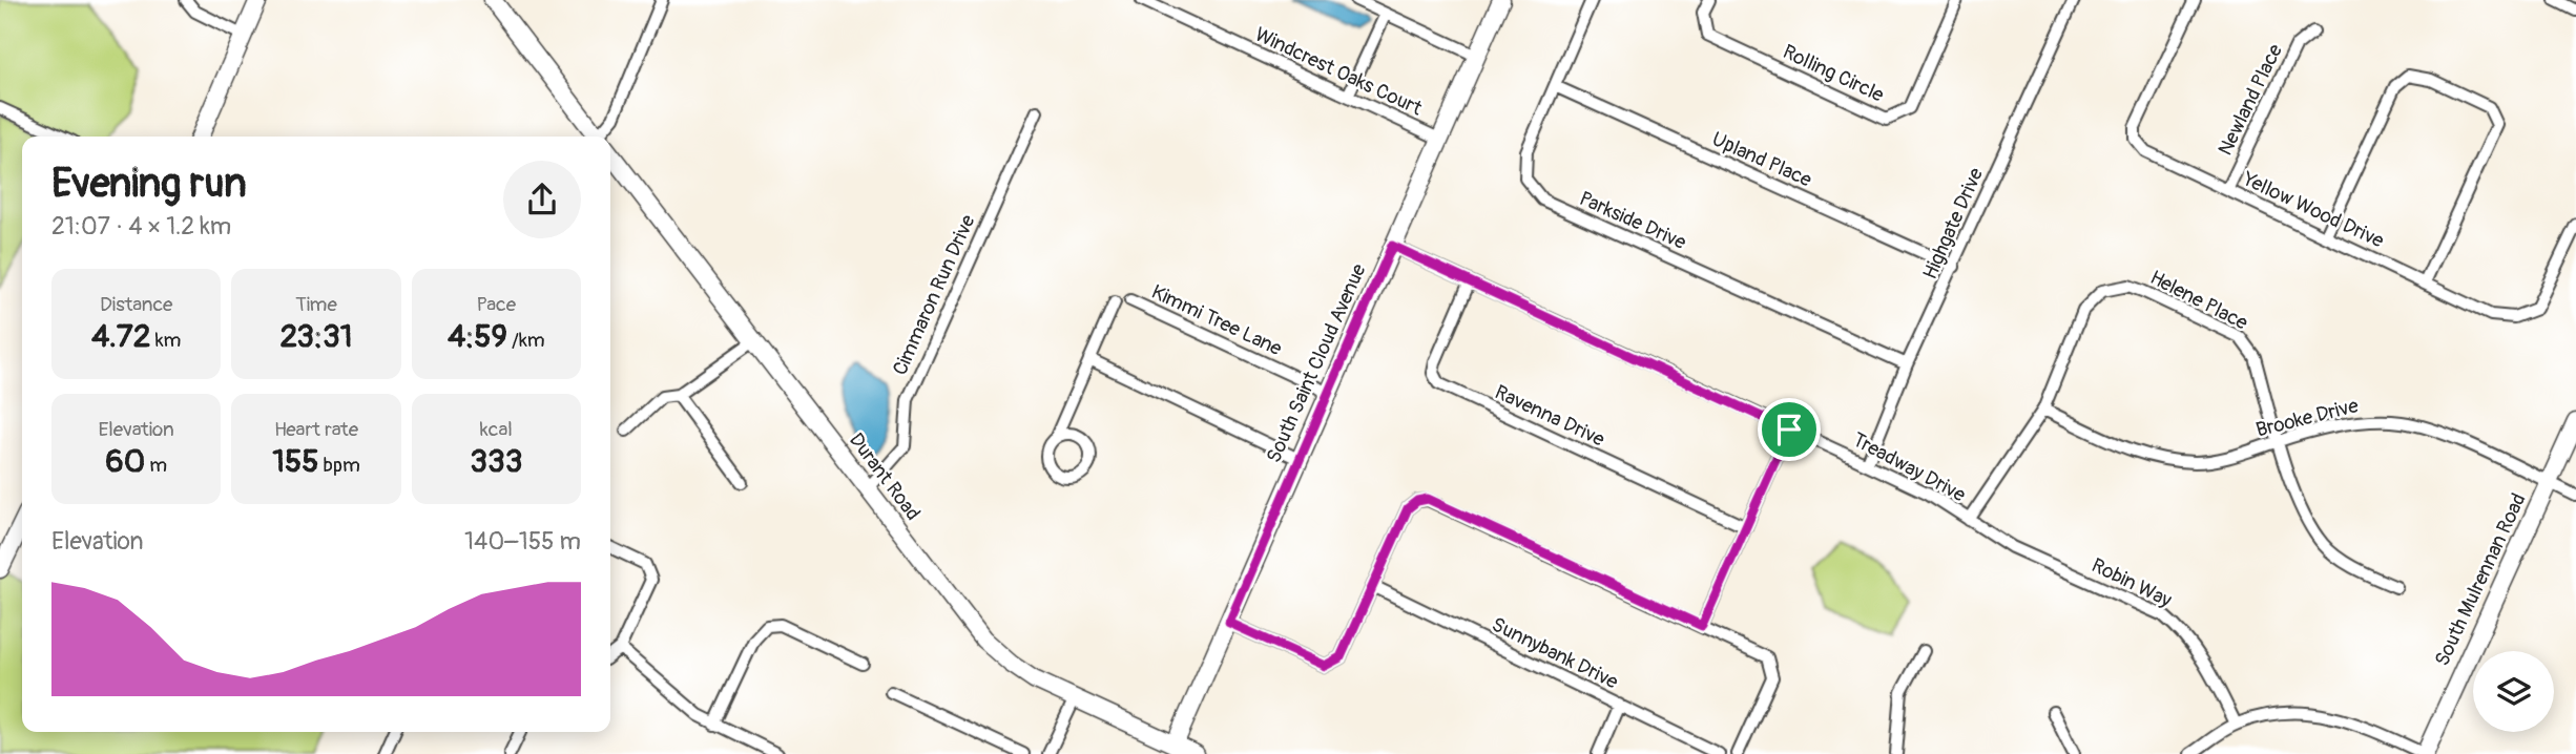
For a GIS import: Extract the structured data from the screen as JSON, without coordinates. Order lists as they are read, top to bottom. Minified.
{"streets":{"street":["Windcrest Oaks Court","Rolling Circle","Newland Place","Upland Place","Yellow Wood Drive","Parkside Drive","Highgate Drive","Cimmaron Run Drive","Helene Place","Kimmi Tree Lane","South Saint Cloud Avenue","Ravenna Drive","Brooke Drive","Treadway Drive","Durant Road","South Mulrennan Road","Robin Way","Sunnybank Drive"]},"crossings":[["Windcrest Oaks Court","South Saint Cloud Avenue"],["Newland Place","Yellow Wood Drive"],["Upland Place","Parkside Drive"],["Upland Place","Highgate Drive"],["Parkside Drive","Highgate Drive"],["Highgate Drive","Treadway Drive"],["Cimmaron Run Drive","Durant Road"],["Helene Place","Brooke Drive"],["Helene Place","Treadway Drive"],["Helene Place","Robin Way"],["Kimmi Tree Lane","South Saint Cloud Avenue"],["South Saint Cloud Avenue","Treadway Drive"],["South Saint Cloud Avenue","Durant Road"],["Ravenna Drive","Treadway Drive"],["Brooke Drive","South Mulrennan Road"],["Treadway Drive","Robin Way"]],"page":{"heading":["Evening run","21:07 · 4 × 1.2 km"],"stats":[["Distance","4.72 km"],["Time","23:31"],["Pace","4:59 /km"],["Elevation","60 m"],["Heart rate","155 bpm"],["kcal","333"]],"chart":["Elevation","140–155 m"]}}
